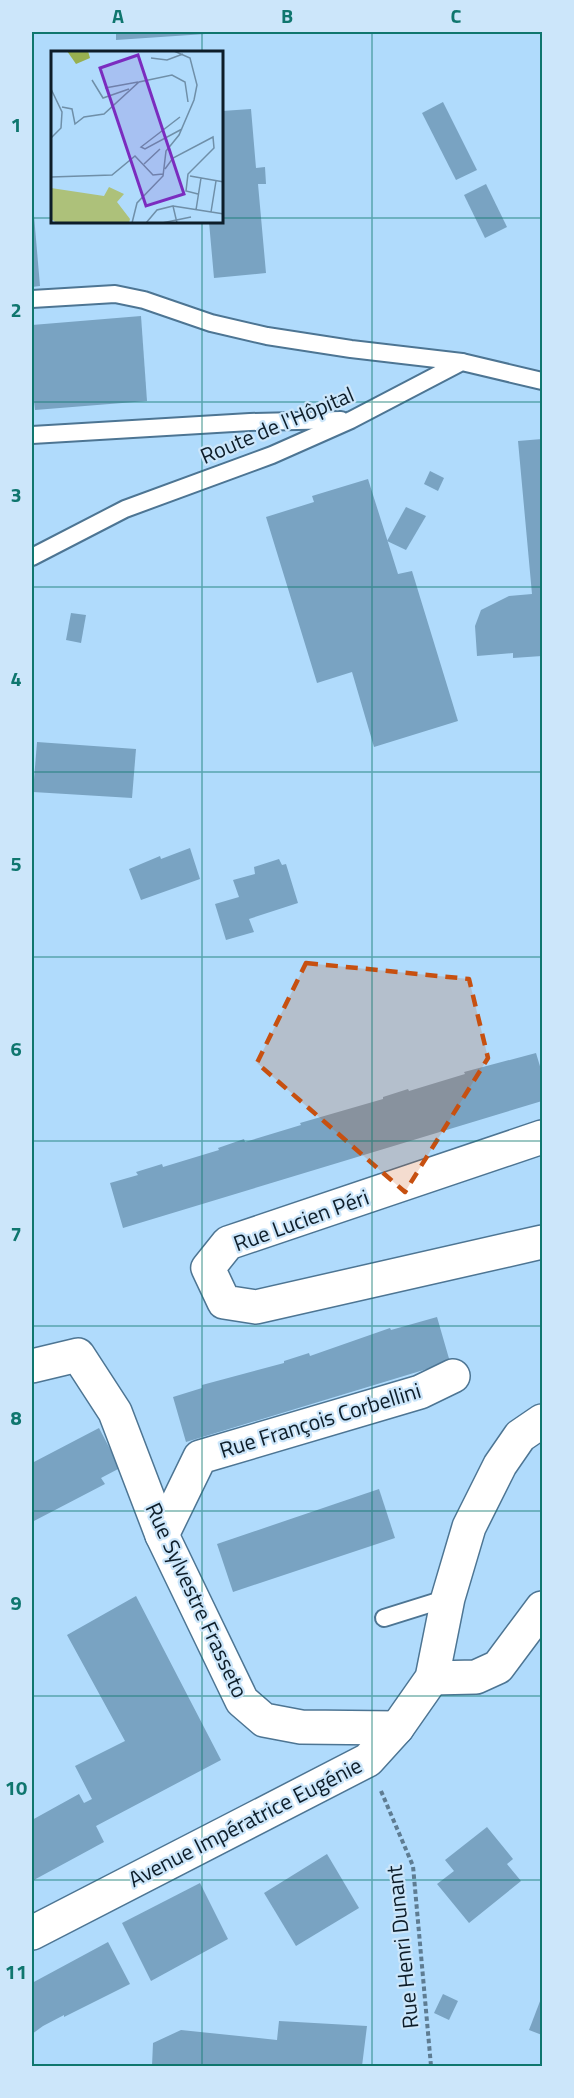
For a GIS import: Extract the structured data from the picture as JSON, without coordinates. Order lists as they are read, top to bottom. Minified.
{"streets":{"street":["Rue Lucien Péri","Rue François Corbellini","Rue Sylvestre Frasseto","Avenue Impératrice Eugénie"],"lane":["Route de l'Hôpital"],"path":["Rue Henri Dunant"]},"crossings":[["Rue François Corbellini","Rue Sylvestre Frasseto"],["Rue Sylvestre Frasseto","Avenue Impératrice Eugénie"],["Avenue Impératrice Eugénie","Rue Henri Dunant"]],"grid":{"columns":["A","B","C"],"rows":["1","2","3","4","5","6","7","8","9","10","11"]}}
